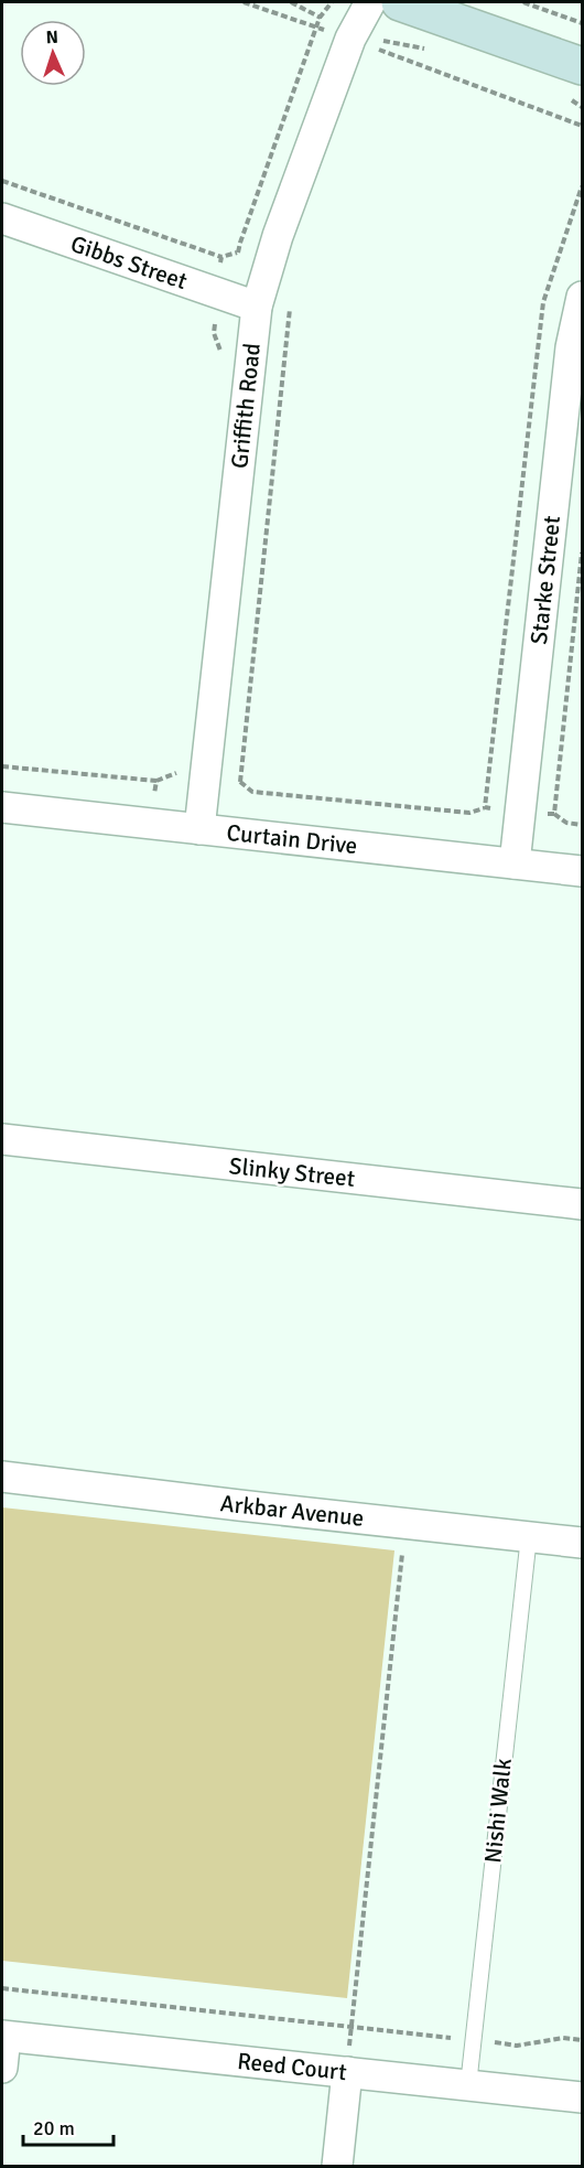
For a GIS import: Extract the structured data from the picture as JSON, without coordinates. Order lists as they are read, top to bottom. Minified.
{"streets":{"street":["Gibbs Street","Griffith Road","Starke Street","Curtain Drive","Slinky Street","Arkbar Avenue","Reed Court"],"lane":["Nishi Walk"]},"crossings":[["Gibbs Street","Griffith Road"],["Griffith Road","Curtain Drive"],["Starke Street","Curtain Drive"],["Arkbar Avenue","Nishi Walk"],["Nishi Walk","Reed Court"]],"scale_bar":"20 m","north":"top"}
